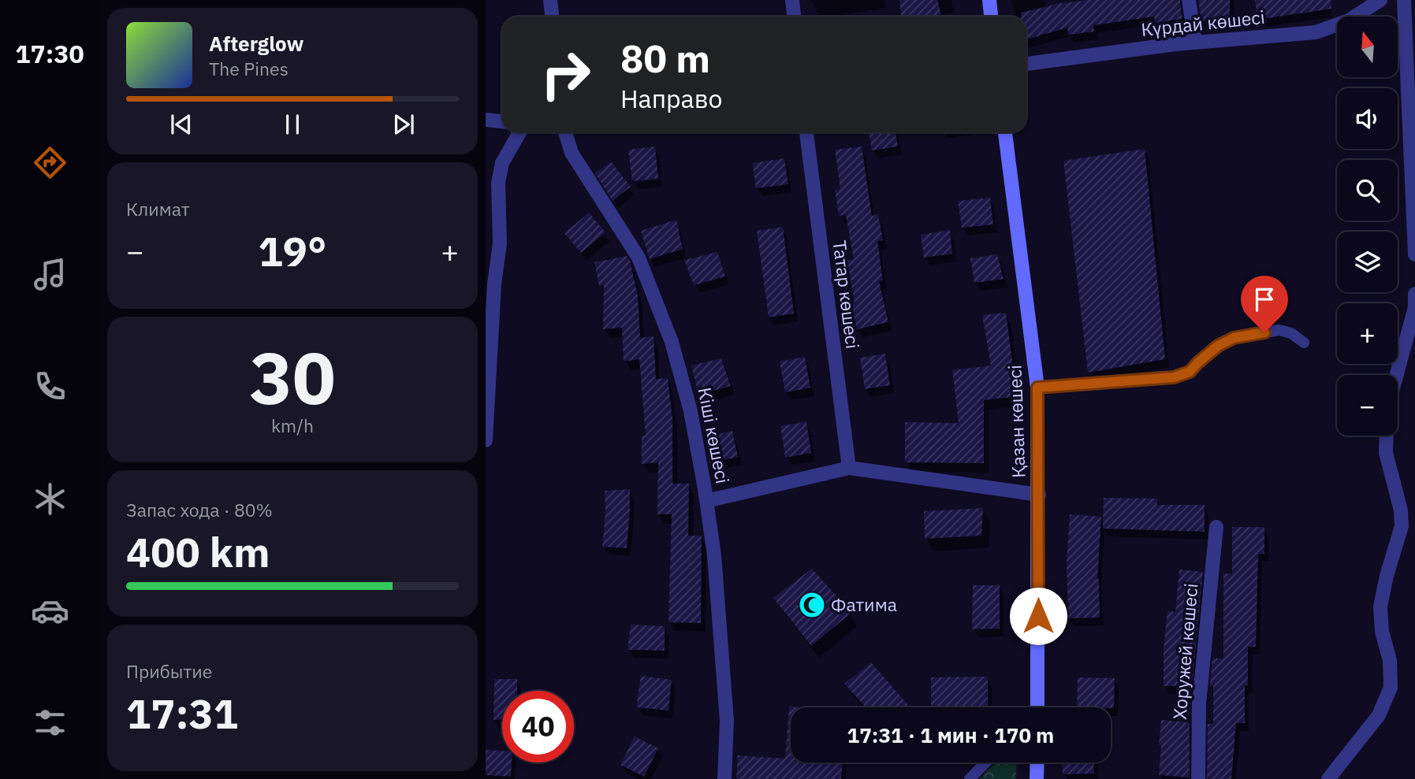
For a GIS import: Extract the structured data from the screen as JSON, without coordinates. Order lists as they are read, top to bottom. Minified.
{"streets":{"street":["Күрдай көшесі","Татар көшесі","Қазан көшесі","Кіші көшесі","Хоружей көшесі"]},"places":{"mosque":["Фатима"]},"north":"top","page":{"tabs":"17:30","map_buttons":["+","−"],"turn":["80 m","Направо"],"song":["Afterglow","The Pines"],"tile":["Климат",["30","km/h"],["Запас хода · 80%","400 km"],["Прибытие","17:31"]],"heat":["−","19°","+"],"limit":"40","trip":"17:31 · 1 мин · 170 m"}}
